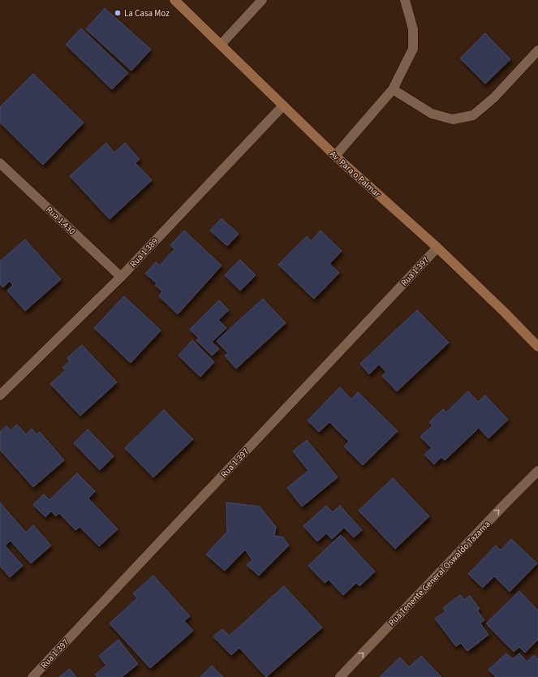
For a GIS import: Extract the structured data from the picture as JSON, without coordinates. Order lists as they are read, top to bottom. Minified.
{"streets":{"main road":["Av. Para o Palmar"],"street":["Rua 1.430","Rua 1.389","Rua 1.397","Rua Tenente General Oswaldo Tazama"]},"crossings":[["Av. Para o Palmar","Rua 1.389"],["Av. Para o Palmar","Rua 1.397"],["Rua 1.430","Rua 1.389"]],"one_way":["Rua Tenente General Oswaldo Tazama"],"places":["La Casa Moz"]}
